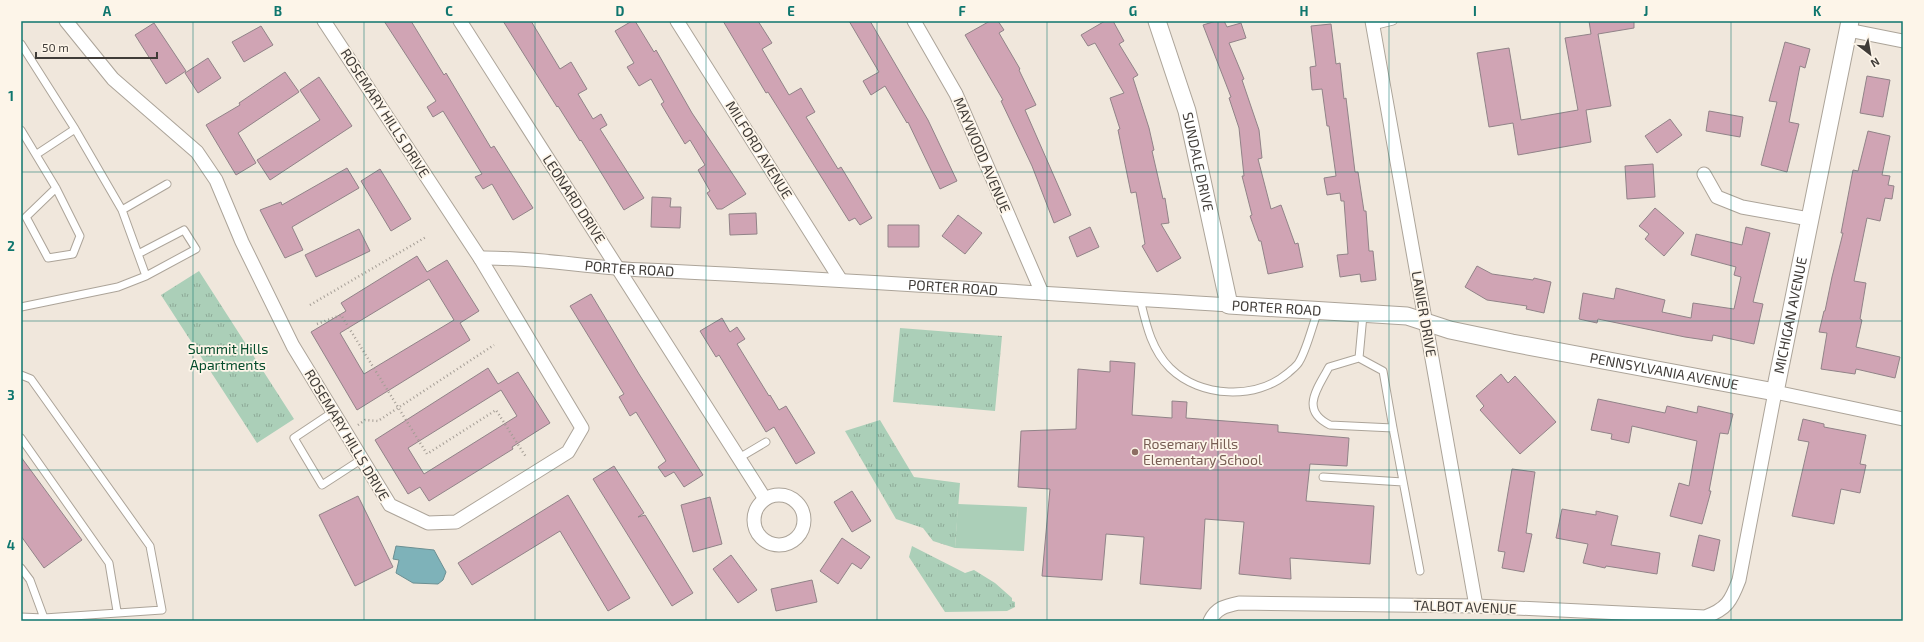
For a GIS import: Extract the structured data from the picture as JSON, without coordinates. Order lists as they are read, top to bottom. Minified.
{"streets":{"street":["ROSEMARY HILLS DRIVE","MILFORD AVENUE","MAYWOOD AVENUE","SUNDALE DRIVE","LEONARD DRIVE","PORTER ROAD","LANIER DRIVE","MICHIGAN AVENUE","PENNSYLVANIA AVENUE","TALBOT AVENUE"]},"crossings":[["ROSEMARY HILLS DRIVE","PORTER ROAD"],["MILFORD AVENUE","PORTER ROAD"],["MAYWOOD AVENUE","PORTER ROAD"],["SUNDALE DRIVE","PORTER ROAD"],["LEONARD DRIVE","PORTER ROAD"],["PORTER ROAD","LANIER DRIVE"],["PORTER ROAD","PENNSYLVANIA AVENUE"],["LANIER DRIVE","PENNSYLVANIA AVENUE"],["LANIER DRIVE","TALBOT AVENUE"],["MICHIGAN AVENUE","PENNSYLVANIA AVENUE"],["MICHIGAN AVENUE","TALBOT AVENUE"]],"parks":["Summit Hills Apartments"],"places":["Rosemary Hills Elementary School"],"scale_bar":"50 m","north":"bottom right","grid":{"columns":["A","B","C","D","E","F","G","H","I","J","K"],"rows":["1","2","3","4"]}}
